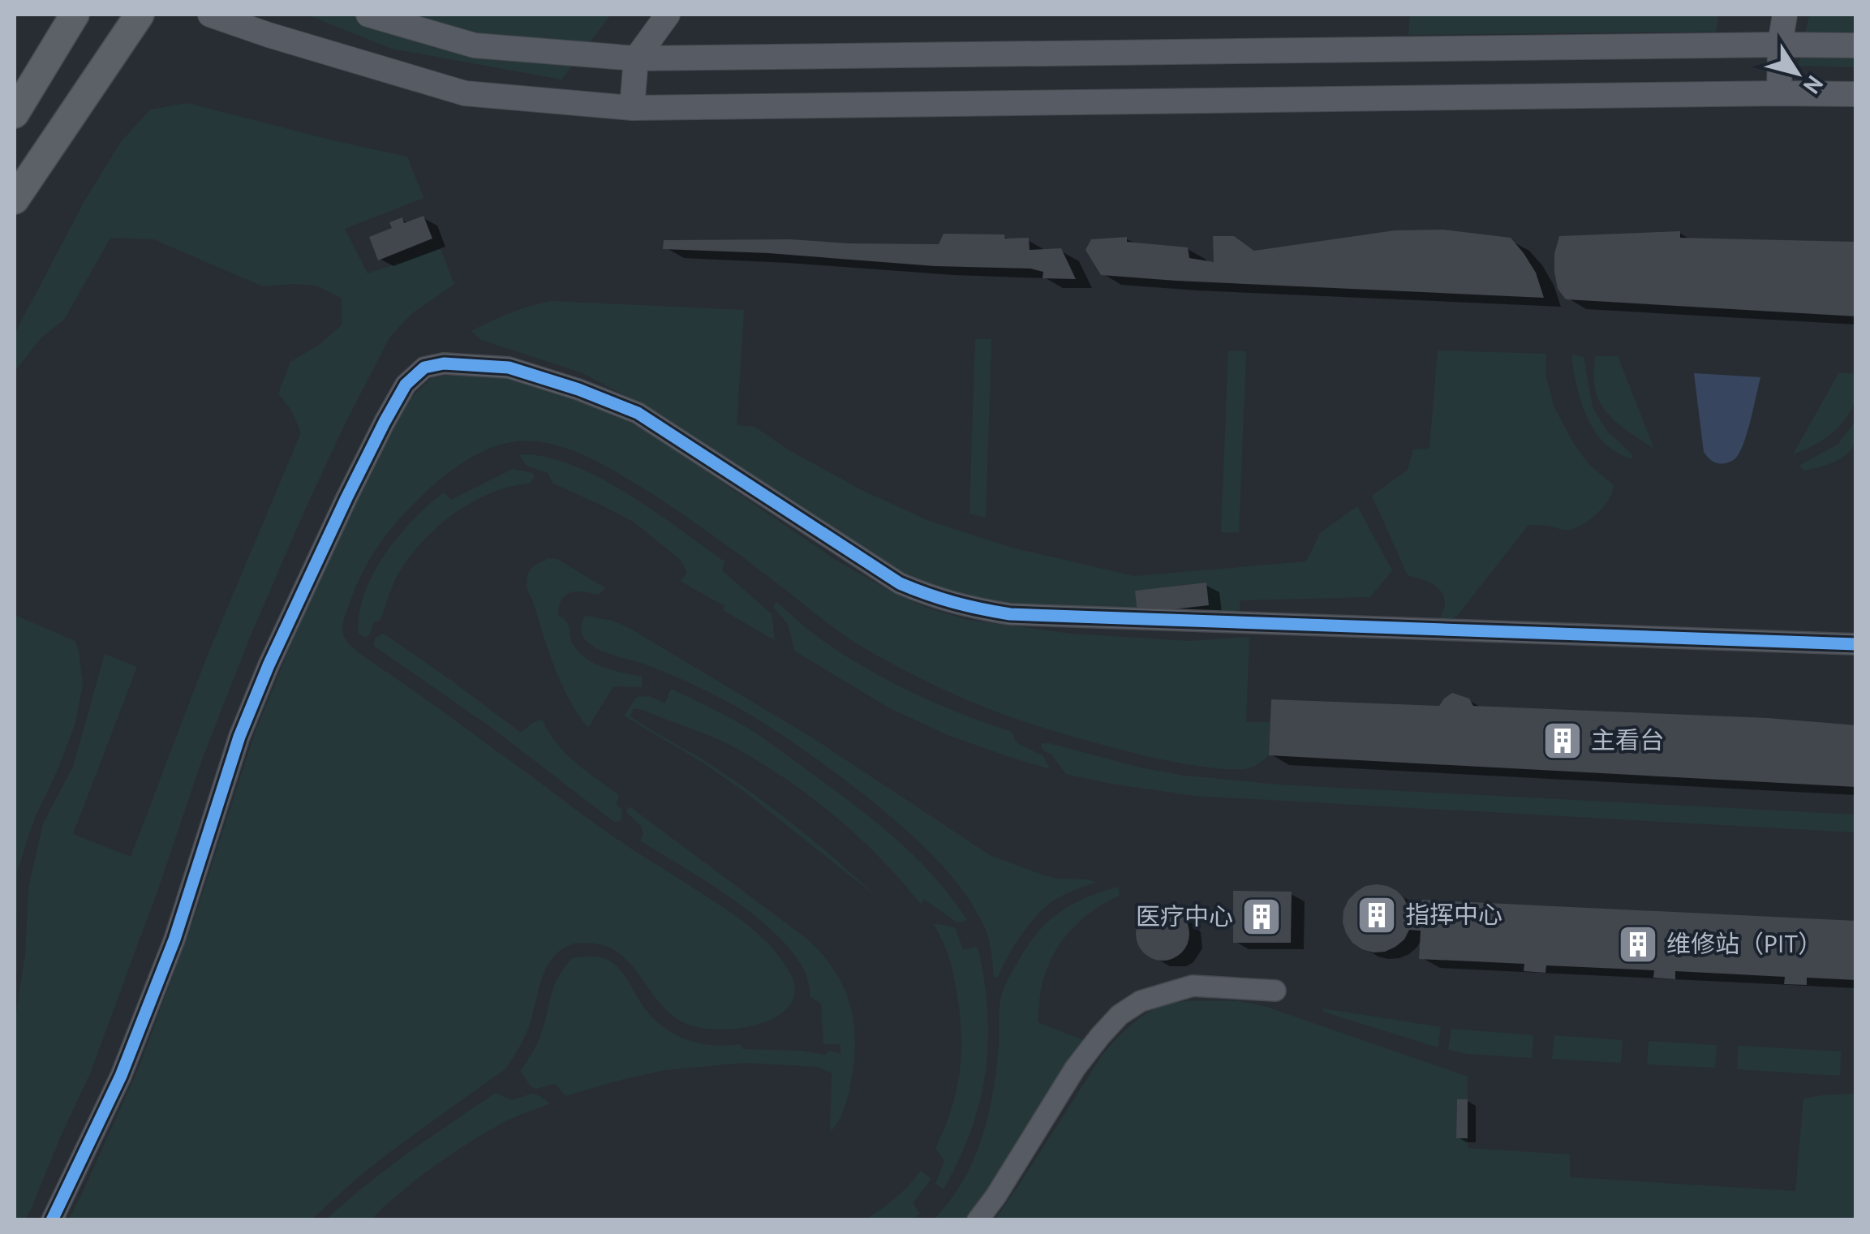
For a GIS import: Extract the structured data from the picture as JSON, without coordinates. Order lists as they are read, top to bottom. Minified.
{"places":{"building":["主看台","指挥中心","医疗中心","维修站（PIT）"]},"north":"bottom right"}
